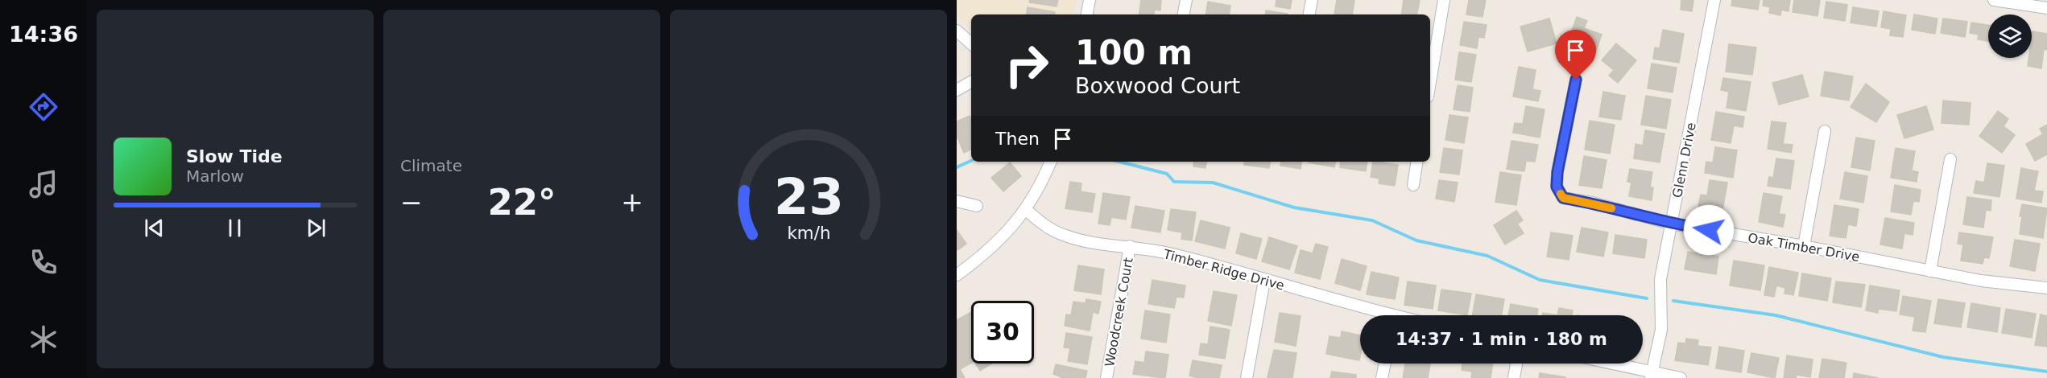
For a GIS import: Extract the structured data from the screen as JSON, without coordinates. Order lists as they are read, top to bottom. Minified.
{"streets":{"street":["Glenn Drive","Oak Timber Drive","Timber Ridge Drive","Woodcreek Court"]},"crossings":[["Glenn Drive","Oak Timber Drive"],["Timber Ridge Drive","Woodcreek Court"]],"page":{"tabs":"14:36","tile":"Climate","turn":["100 m","Boxwood Court"],"then":"Then","song":["Slow Tide","Marlow"],"heat":["−","22°","+"],"limit":"30","trip":"14:37 · 1 min · 180 m","gauge":["23","km/h"]}}
